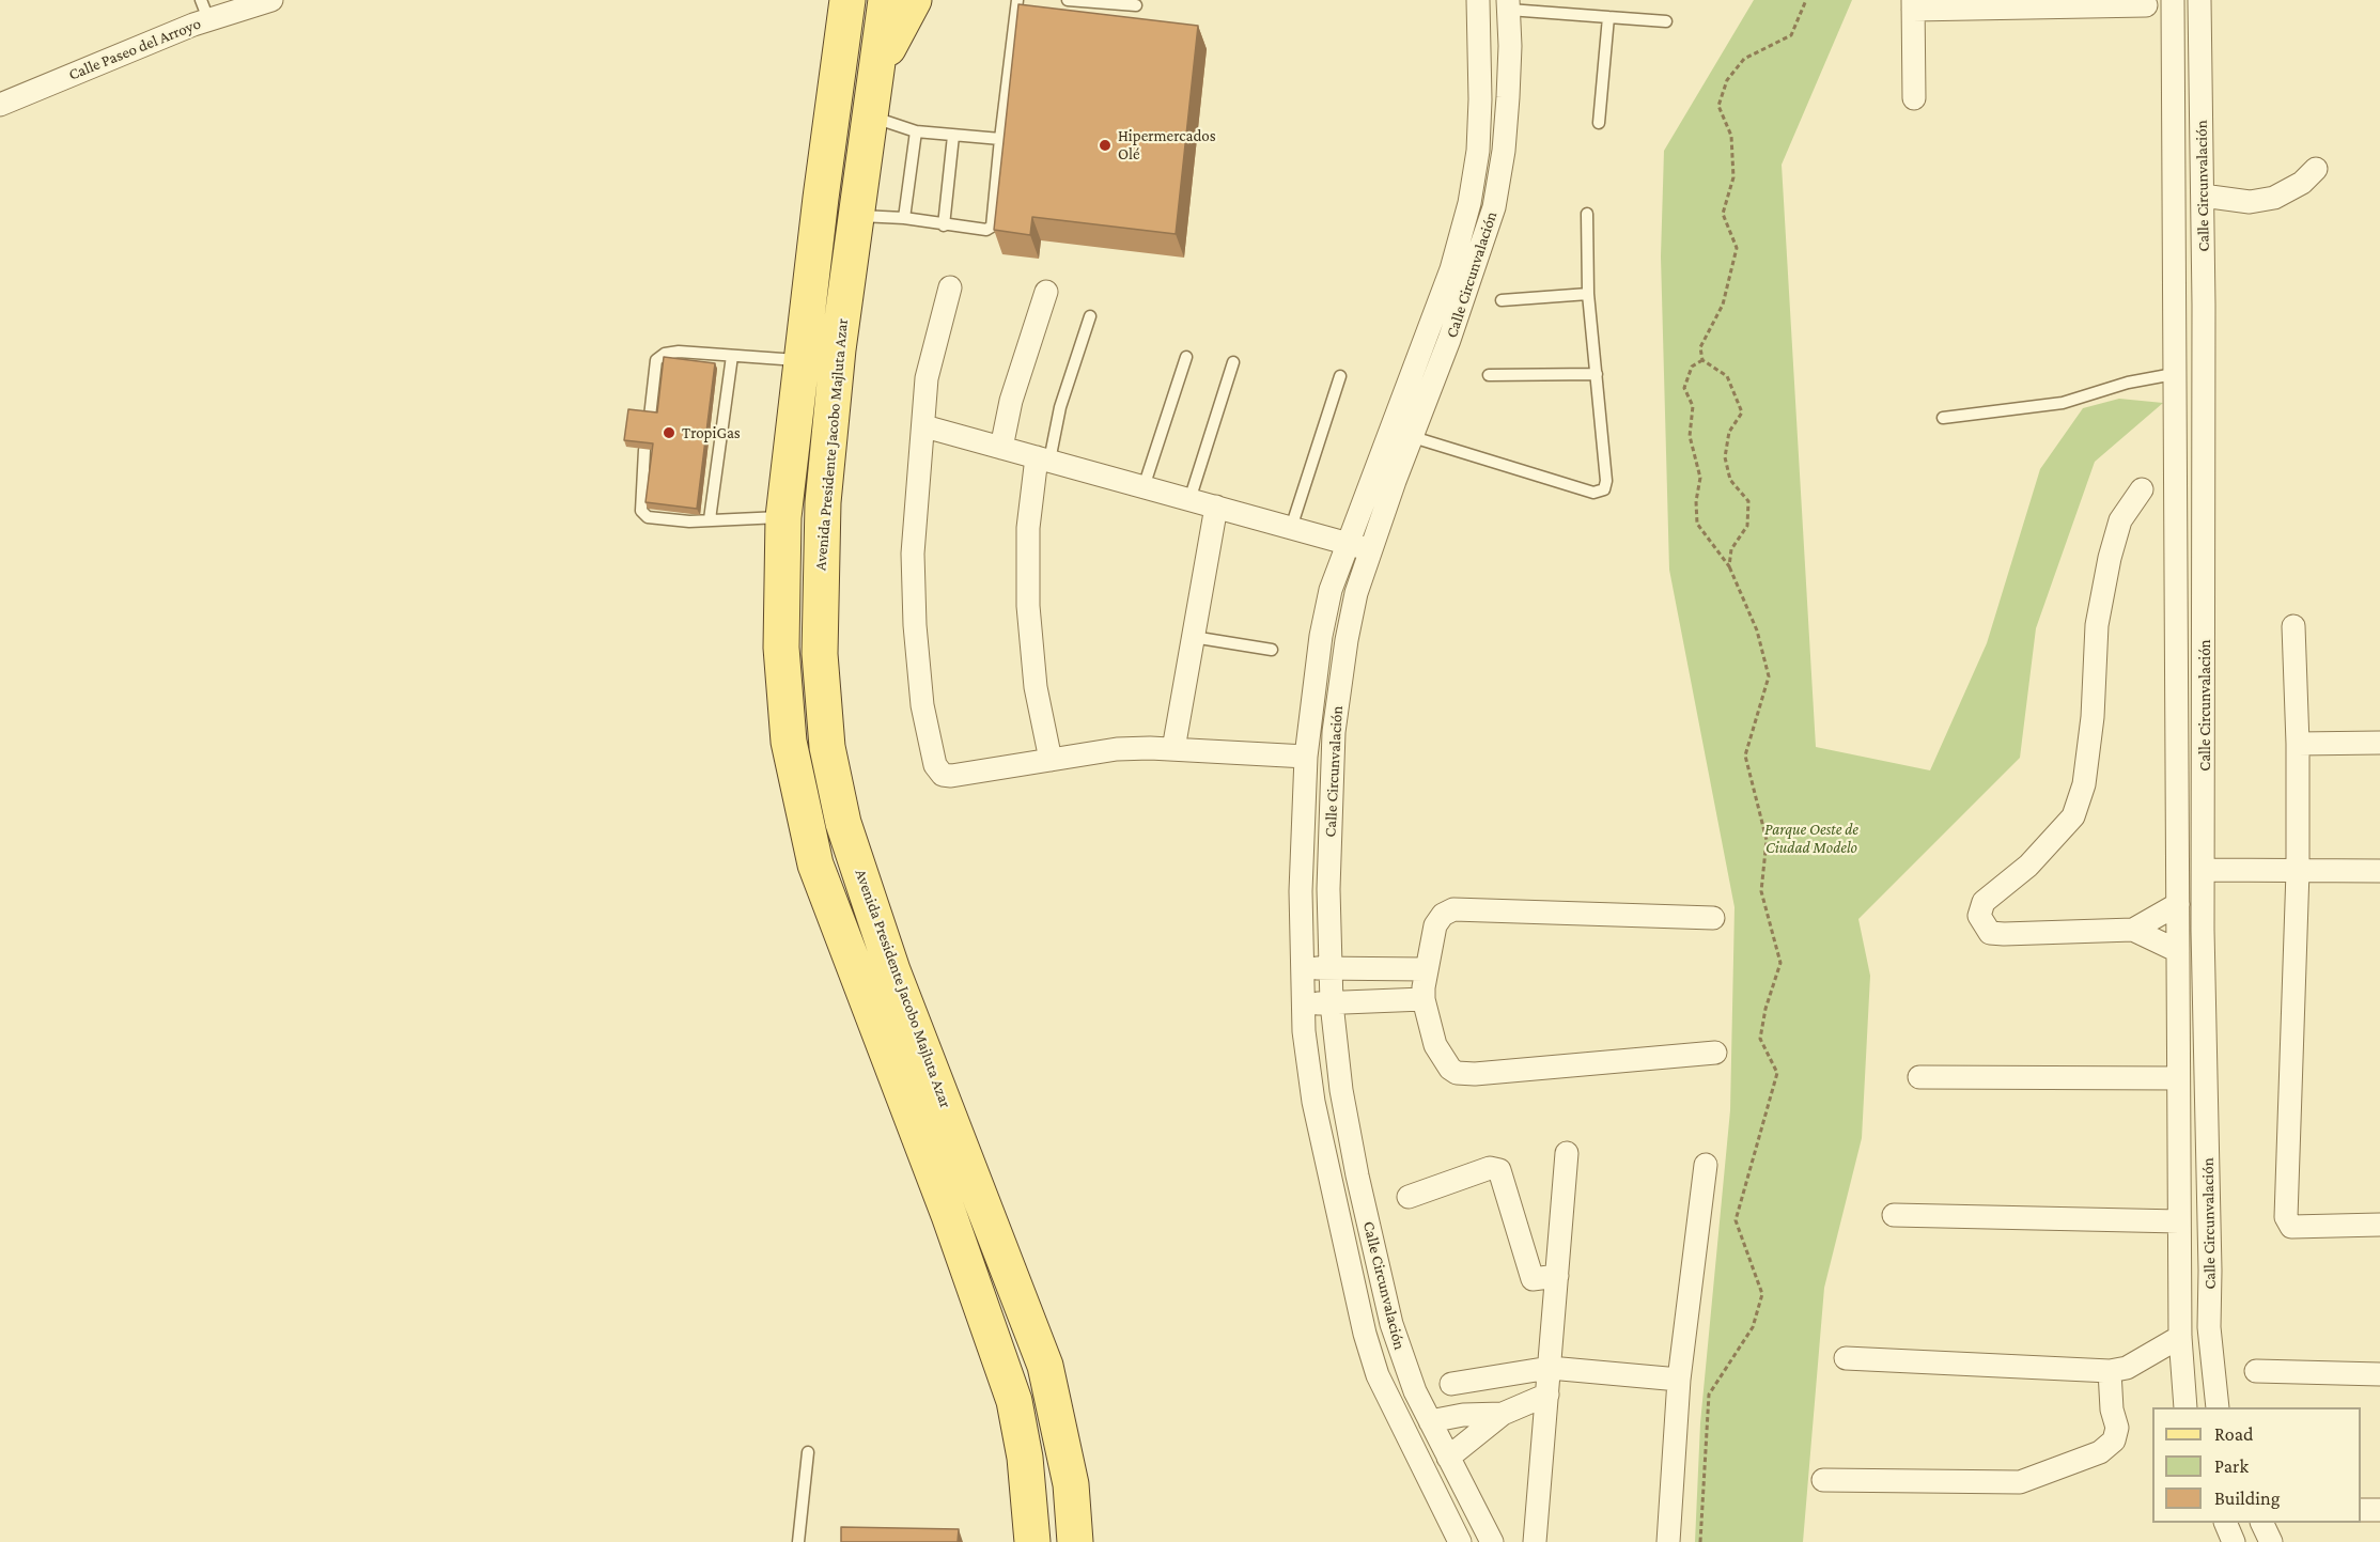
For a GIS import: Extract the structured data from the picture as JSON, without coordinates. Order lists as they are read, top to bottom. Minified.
{"streets":{"main road":["Avenida Presidente Jacobo Majluta Azar"],"street":["Calle Paseo del Arroyo","Calle Circunvalación"]},"parks":["Parque Oeste de Ciudad Modelo"],"places":["Hipermercados Olé","TropiGas"],"legend":["Road","Park","Building"]}
